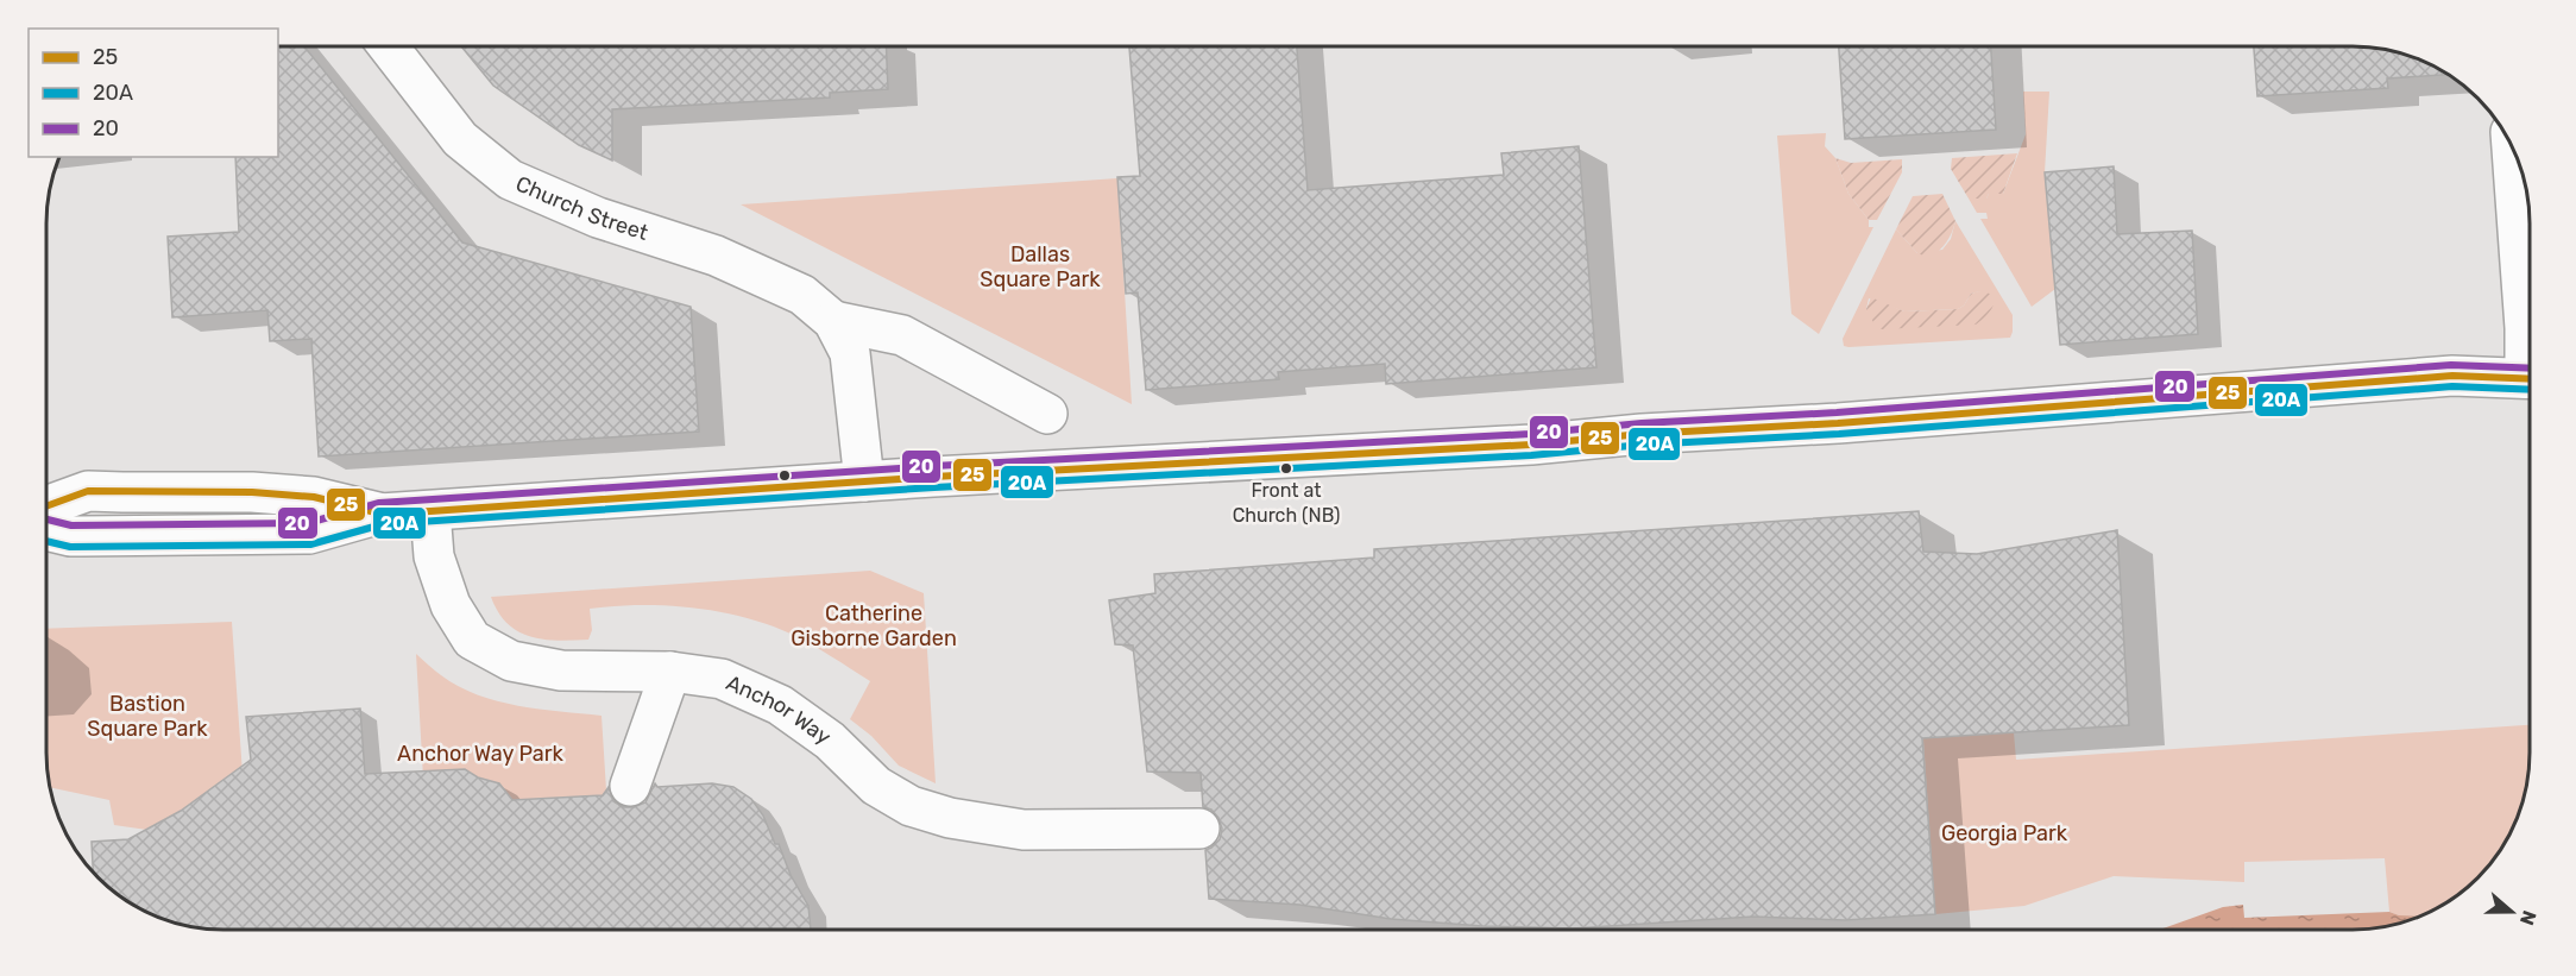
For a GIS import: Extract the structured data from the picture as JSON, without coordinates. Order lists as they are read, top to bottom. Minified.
{"streets":{"street":["Church Street","Anchor Way"]},"parks":["Dallas Square Park","Catherine Gisborne Garden","Bastion Square Park","Anchor Way Park","Georgia Park"],"places":["Front at Church (NB)"],"lines":["transit line 20","transit line 25","transit line 20A"],"legend":["25","20A","20"],"north":"right"}
